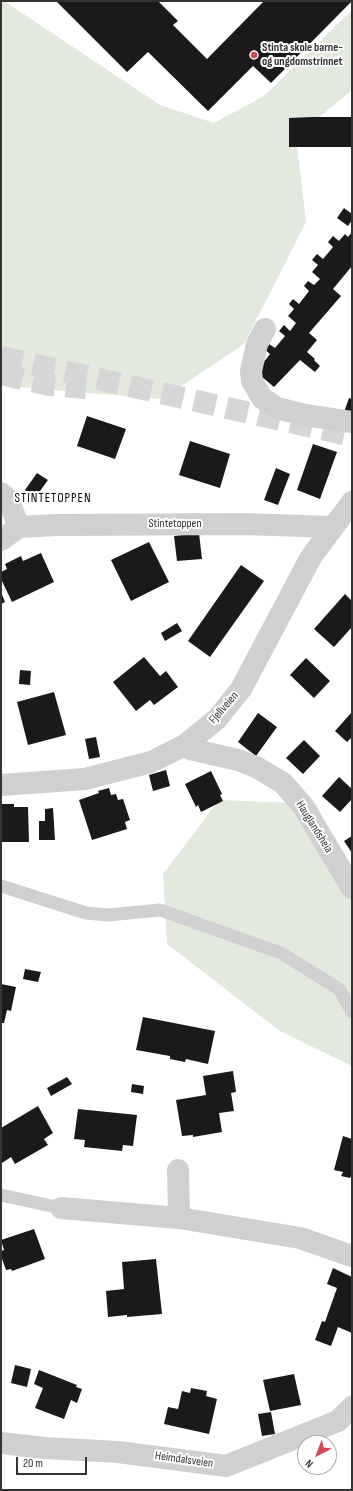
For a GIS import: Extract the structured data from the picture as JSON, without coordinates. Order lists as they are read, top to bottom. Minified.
{"streets":{"street":["Stintetoppen","Fjellveien","Hauglandsheia","Heimdalsveien"]},"crossings":[["Stintetoppen","Fjellveien"],["Fjellveien","Hauglandsheia"]],"districts":["STINTETOPPEN"],"places":["Stinta skole barne- og ungdomstrinnet"],"scale_bar":"20 m","north":"bottom left"}
